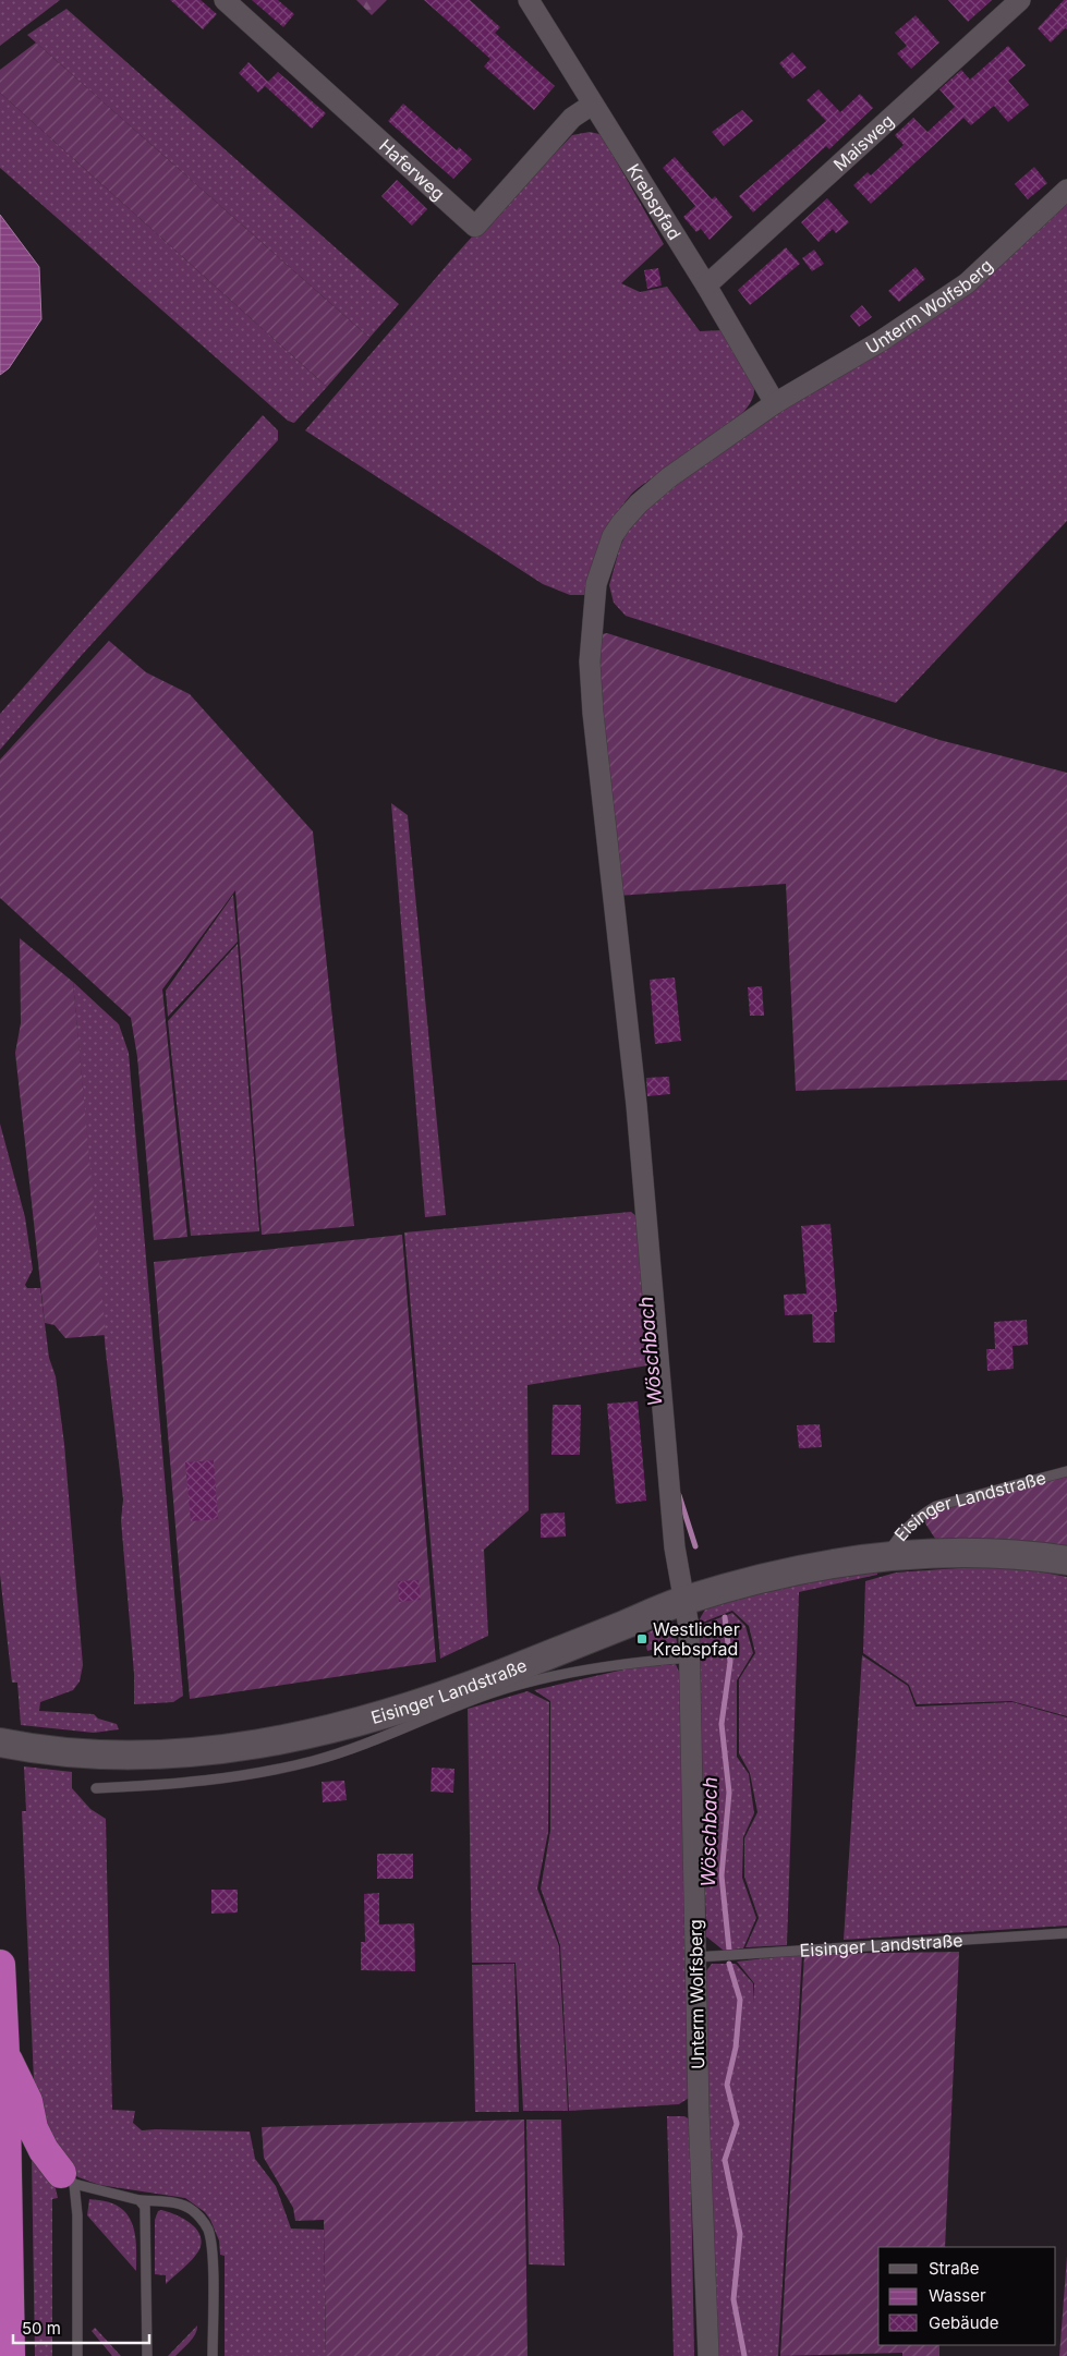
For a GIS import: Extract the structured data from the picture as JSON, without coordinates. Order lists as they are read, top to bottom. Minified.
{"streets":{"main road":["Eisinger Landstraße"],"street":["Maisweg","Haferweg","Krebspfad","Unterm Wolfsberg"]},"crossings":[["Maisweg","Krebspfad"],["Haferweg","Krebspfad"],["Krebspfad","Unterm Wolfsberg"],["Unterm Wolfsberg","Eisinger Landstraße"]],"water":["Wöschbach"],"places":{"transit":["Westlicher Krebspfad"]},"legend":["Straße","Wasser","Gebäude"],"scale_bar":"50 m"}
